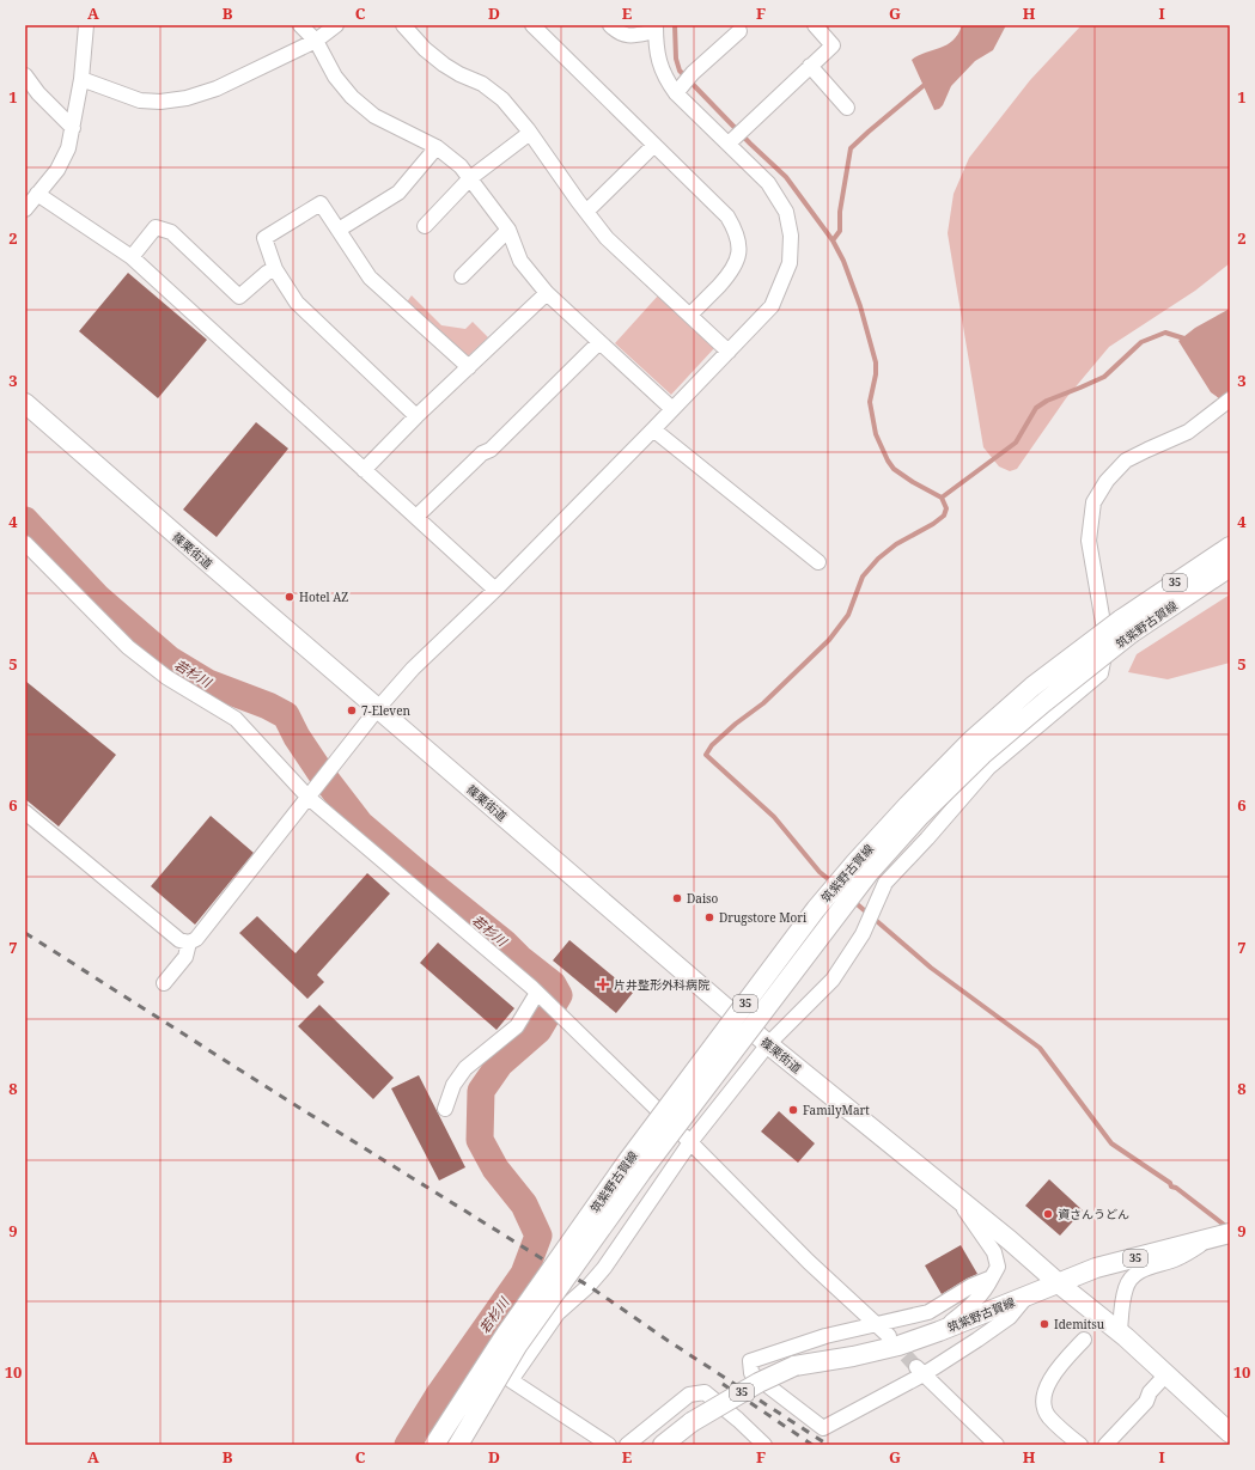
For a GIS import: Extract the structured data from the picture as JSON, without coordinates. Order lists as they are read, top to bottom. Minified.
{"streets":{"main road":["篠栗街道","35","筑紫野古賀線"]},"crossings":[["篠栗街道","筑紫野古賀線"]],"water":["若杉川"],"places":{"other":["Hotel AZ","7-Eleven","Daiso","Drugstore Mori","FamilyMart","資さんうどん","Idemitsu"],"health":["片井整形外科病院"]},"grid":{"columns":["A","B","C","D","E","F","G","H","I"],"rows":["1","2","3","4","5","6","7","8","9","10"]}}
